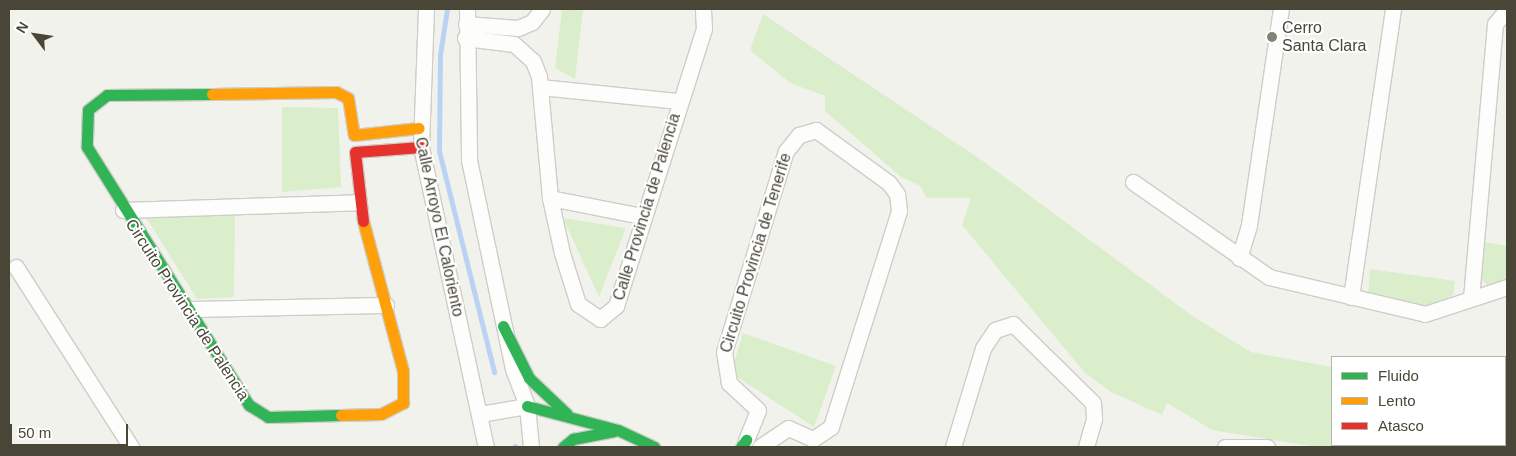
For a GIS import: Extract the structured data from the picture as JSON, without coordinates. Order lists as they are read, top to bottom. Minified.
{"streets":{"street":["Calle Provincia de Palencia","Calle Arroyo El Caloriento","Circuito Provincia de Tenerife","Circuito Provincia de Palencia"]},"places":["Cerro Santa Clara"],"legend":["Fluido","Lento","Atasco"],"scale_bar":"50 m","north":"top left"}
